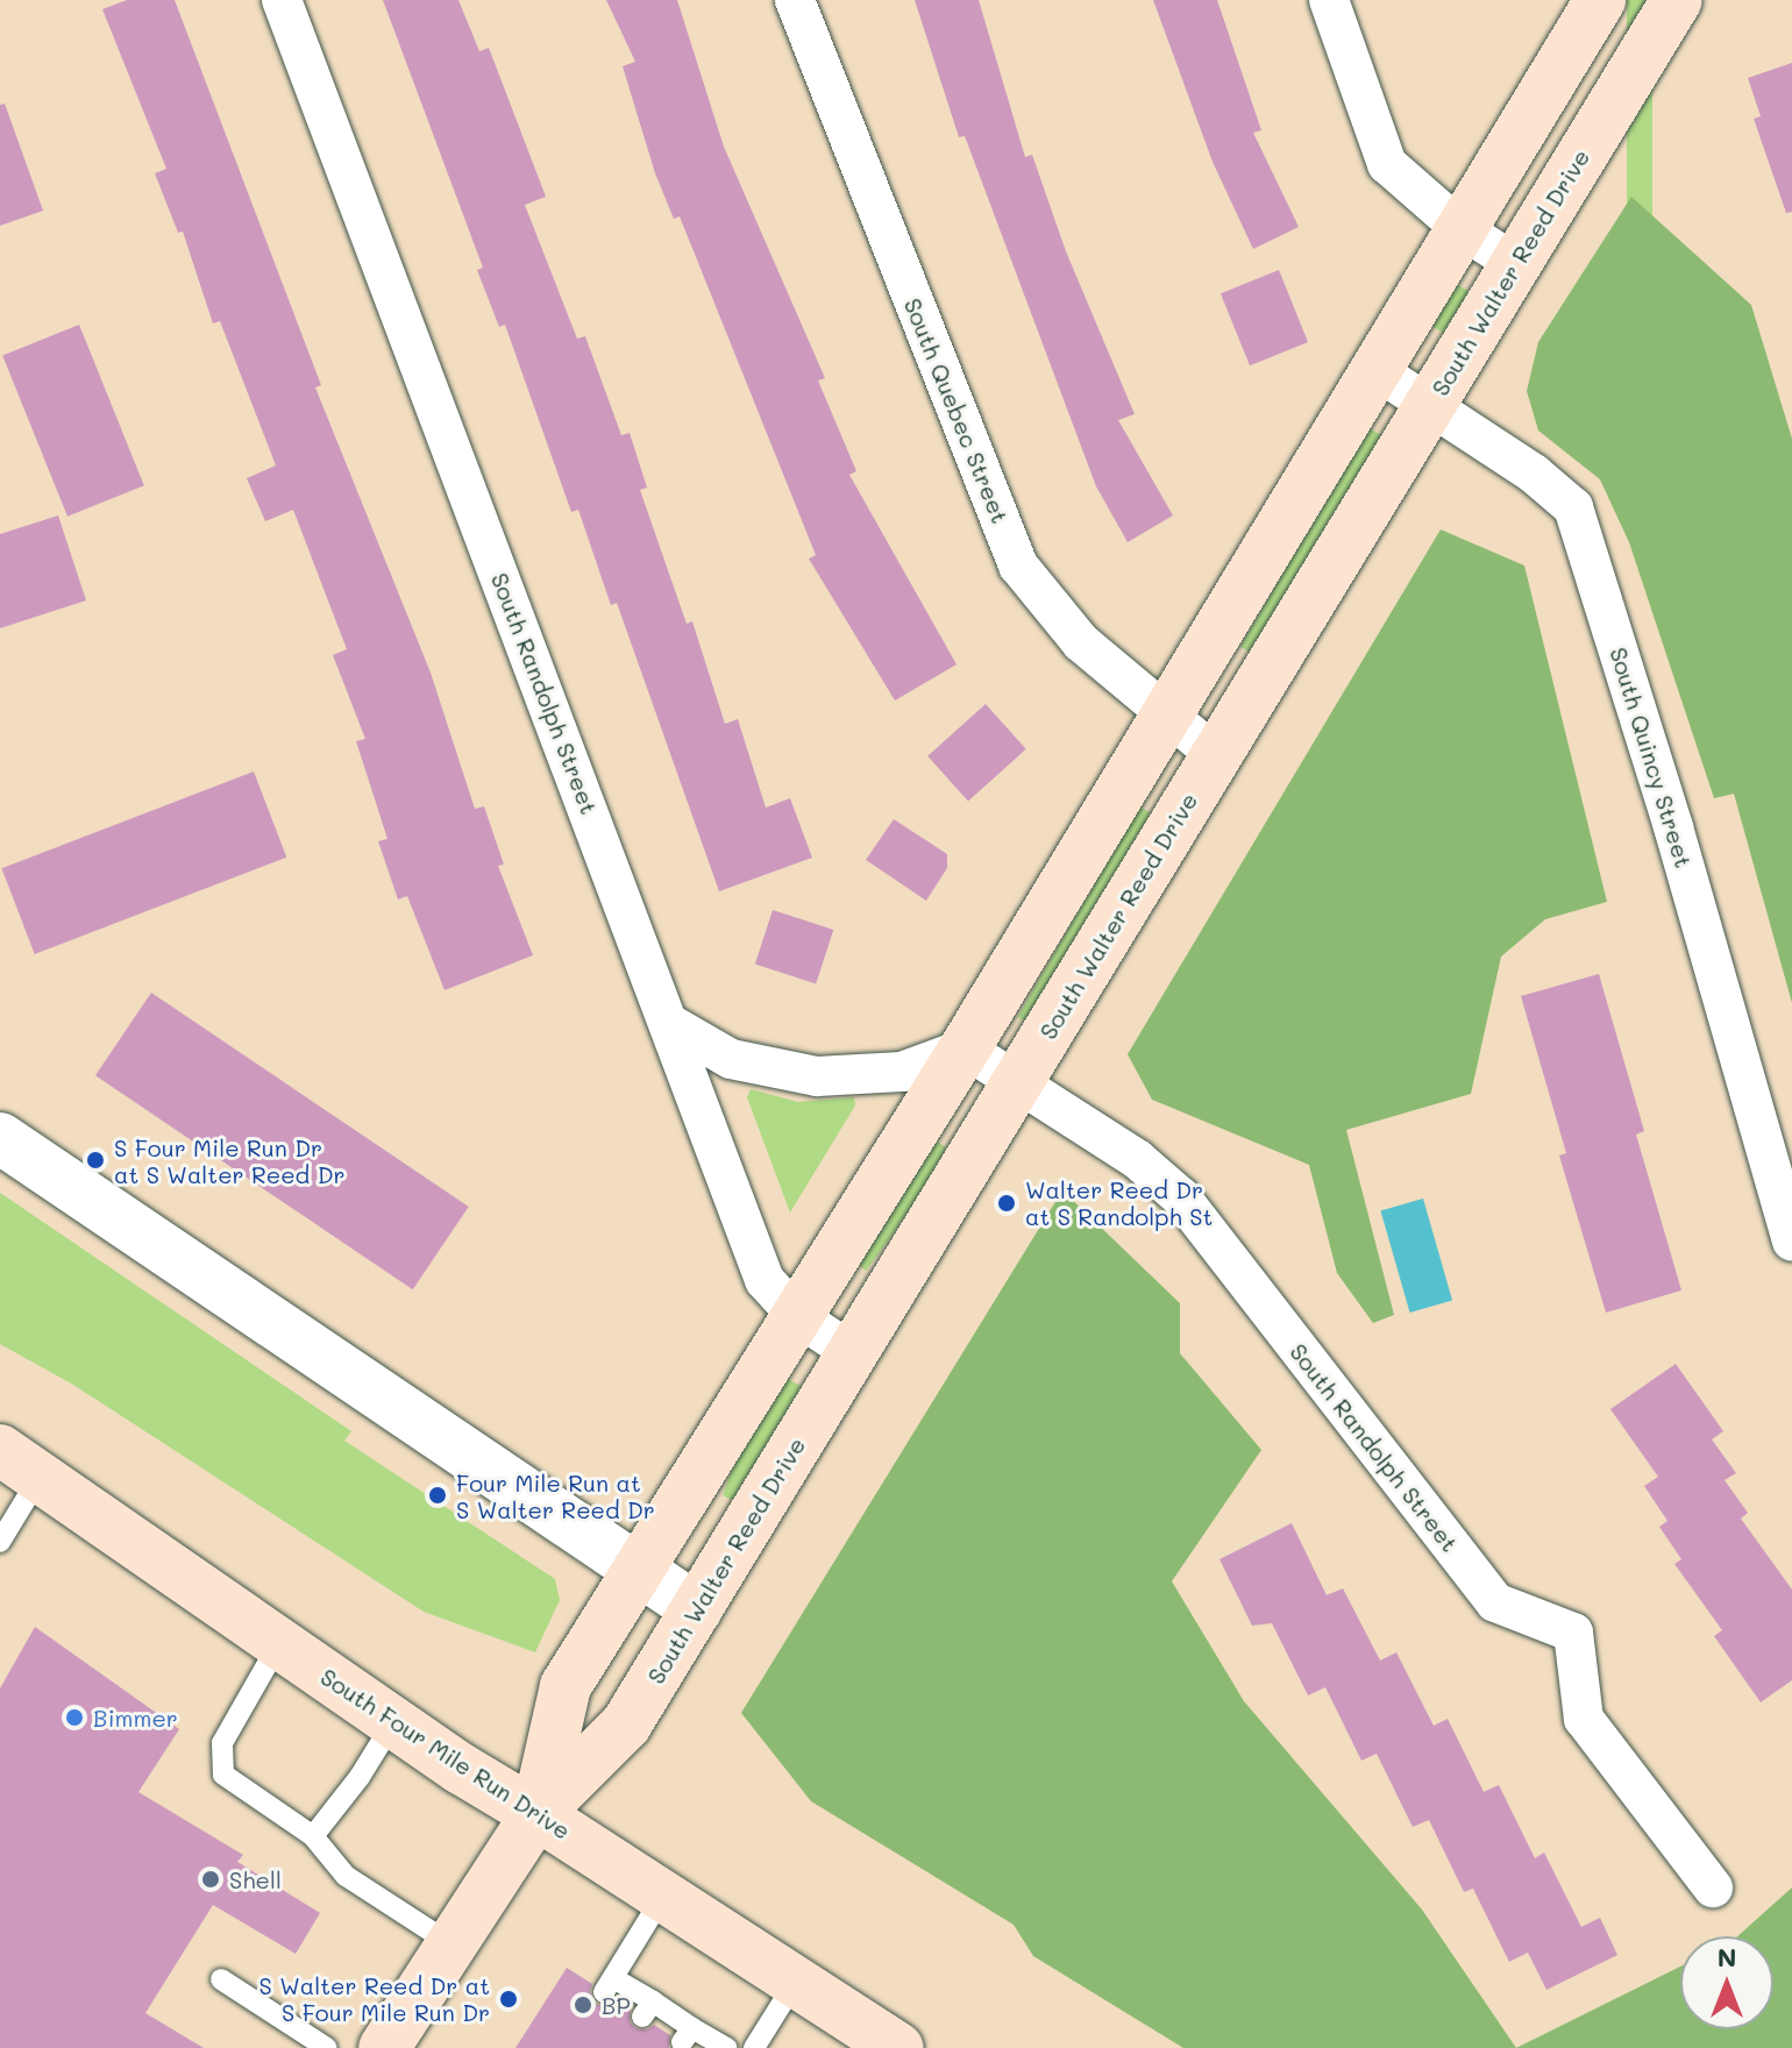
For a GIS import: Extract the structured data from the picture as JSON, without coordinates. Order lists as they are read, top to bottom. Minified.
{"streets":{"main road":["South Walter Reed Drive","South Four Mile Run Drive"],"street":["South Quebec Street","South Randolph Street","South Quincy Street"]},"crossings":[["South Walter Reed Drive","South Quebec Street"],["South Walter Reed Drive","South Randolph Street"],["South Walter Reed Drive","South Quincy Street"],["South Walter Reed Drive","South Four Mile Run Drive"]],"places":["S Four Mile Run Dr at S Walter Reed Dr","Walter Reed Dr at S Randolph St","Four Mile Run at S Walter Reed Dr","Bimmer","Shell","S Walter Reed Dr at S Four Mile Run Dr","BP"],"north":"top"}
